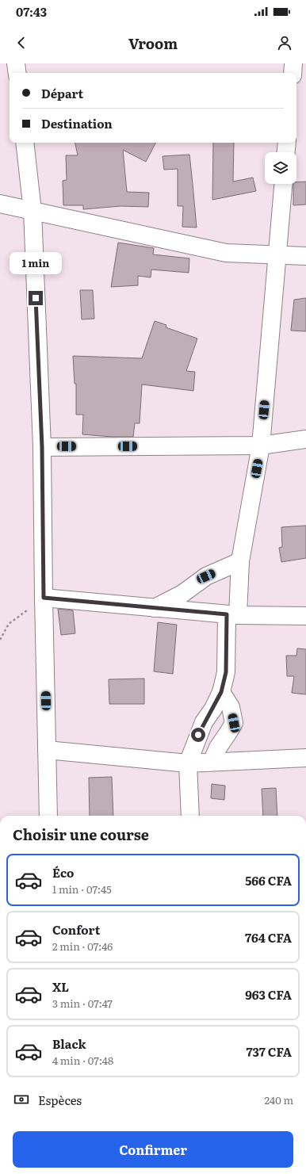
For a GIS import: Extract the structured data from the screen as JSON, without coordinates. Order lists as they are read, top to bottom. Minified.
{"page":{"status":"07:43","header":"Vroom","banner":["Départ","Destination"],"bubble":"1 min","heading":"Choisir une course","list":[{"name":"Éco","note":"1 min · 07:45","value":"566 CFA"},{"name":"Confort","note":"2 min · 07:46","value":"764 CFA"},{"name":"XL","note":"3 min · 07:47","value":"963 CFA"},{"name":"Black","note":"4 min · 07:48","value":"737 CFA"}],"pay":["Espèces","240 m"],"buttons":"Confirmer"}}
